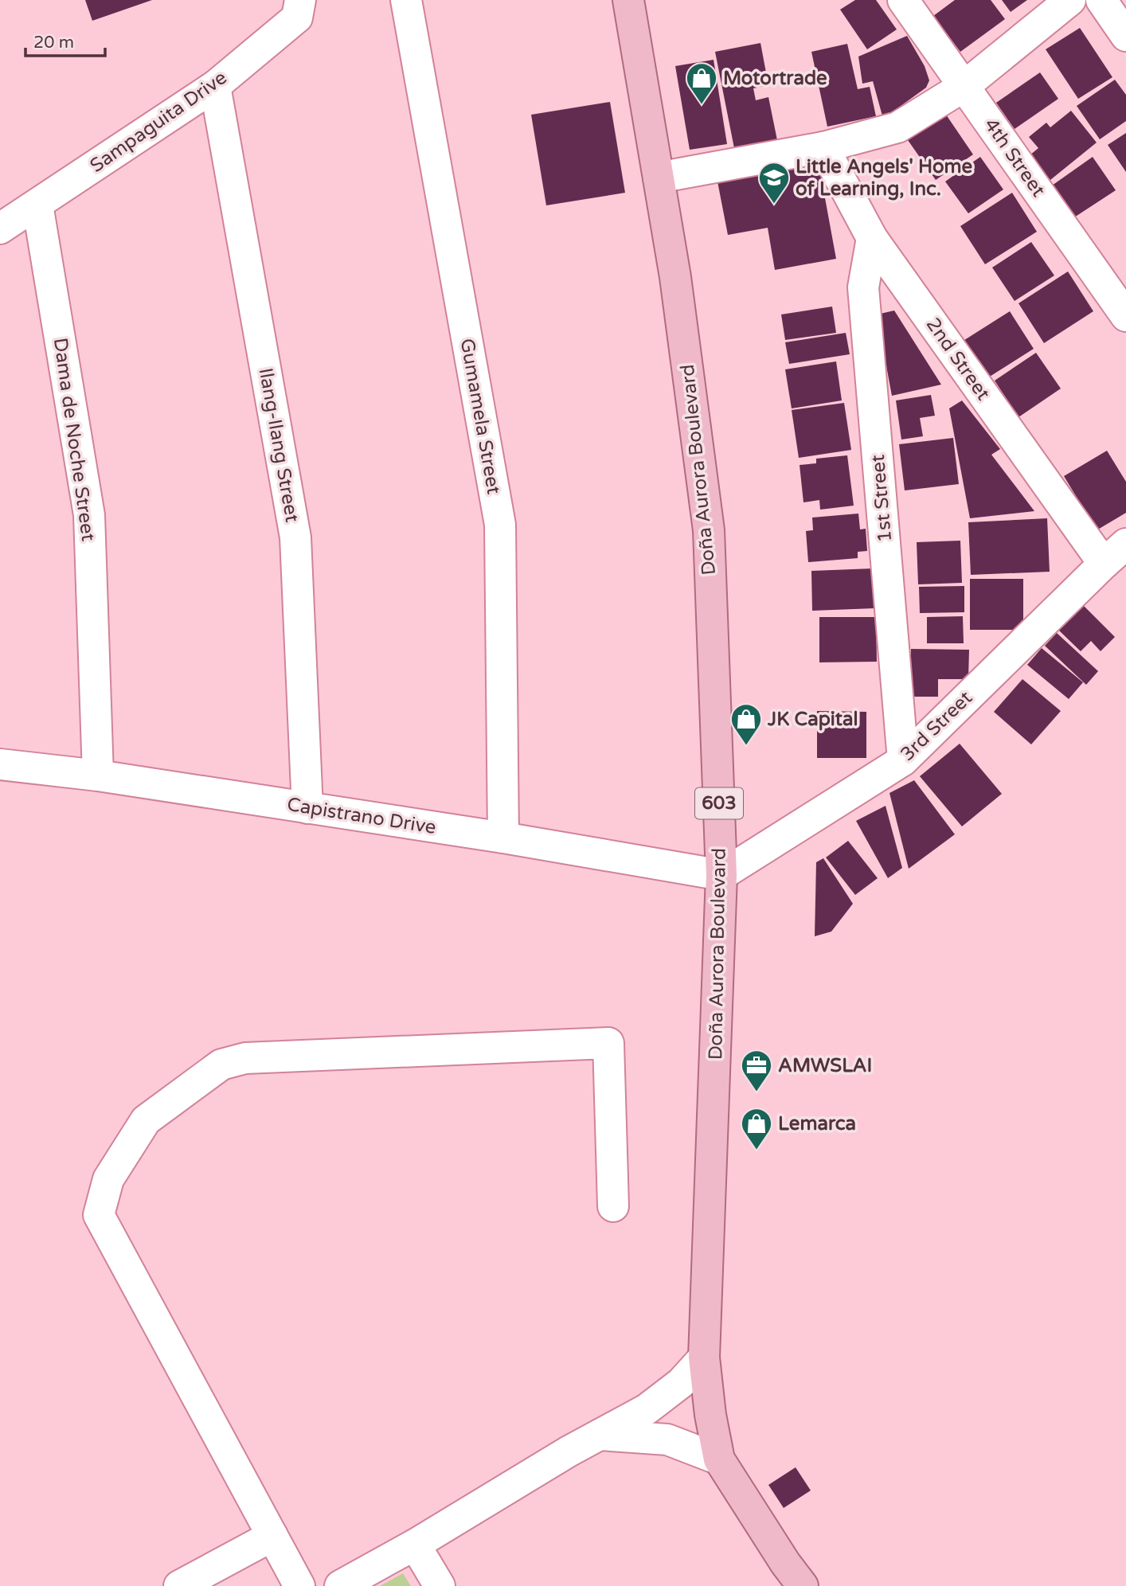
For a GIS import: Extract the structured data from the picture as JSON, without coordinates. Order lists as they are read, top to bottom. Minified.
{"streets":{"main road":["Doña Aurora Boulevard","603"],"street":["Sampaguita Drive","4th Street","2nd Street","Gumamela Street","Dama de Noche Street","Ilang-Ilang Street","1st Street","3rd Street","Capistrano Drive"]},"crossings":[["Sampaguita Drive","Dama de Noche Street"],["Sampaguita Drive","Ilang-Ilang Street"],["2nd Street","1st Street"],["2nd Street","3rd Street"],["Gumamela Street","Capistrano Drive"],["Dama de Noche Street","Capistrano Drive"],["Ilang-Ilang Street","Capistrano Drive"],["Doña Aurora Boulevard","3rd Street"],["Doña Aurora Boulevard","Capistrano Drive"],["1st Street","3rd Street"],["3rd Street","Capistrano Drive"]],"places":{"shop":["Motortrade","JK Capital","Lemarca"],"school or university":["Little Angels' Home of Learning, Inc."],"office":["AMWSLAI"]},"scale_bar":"20 m"}
